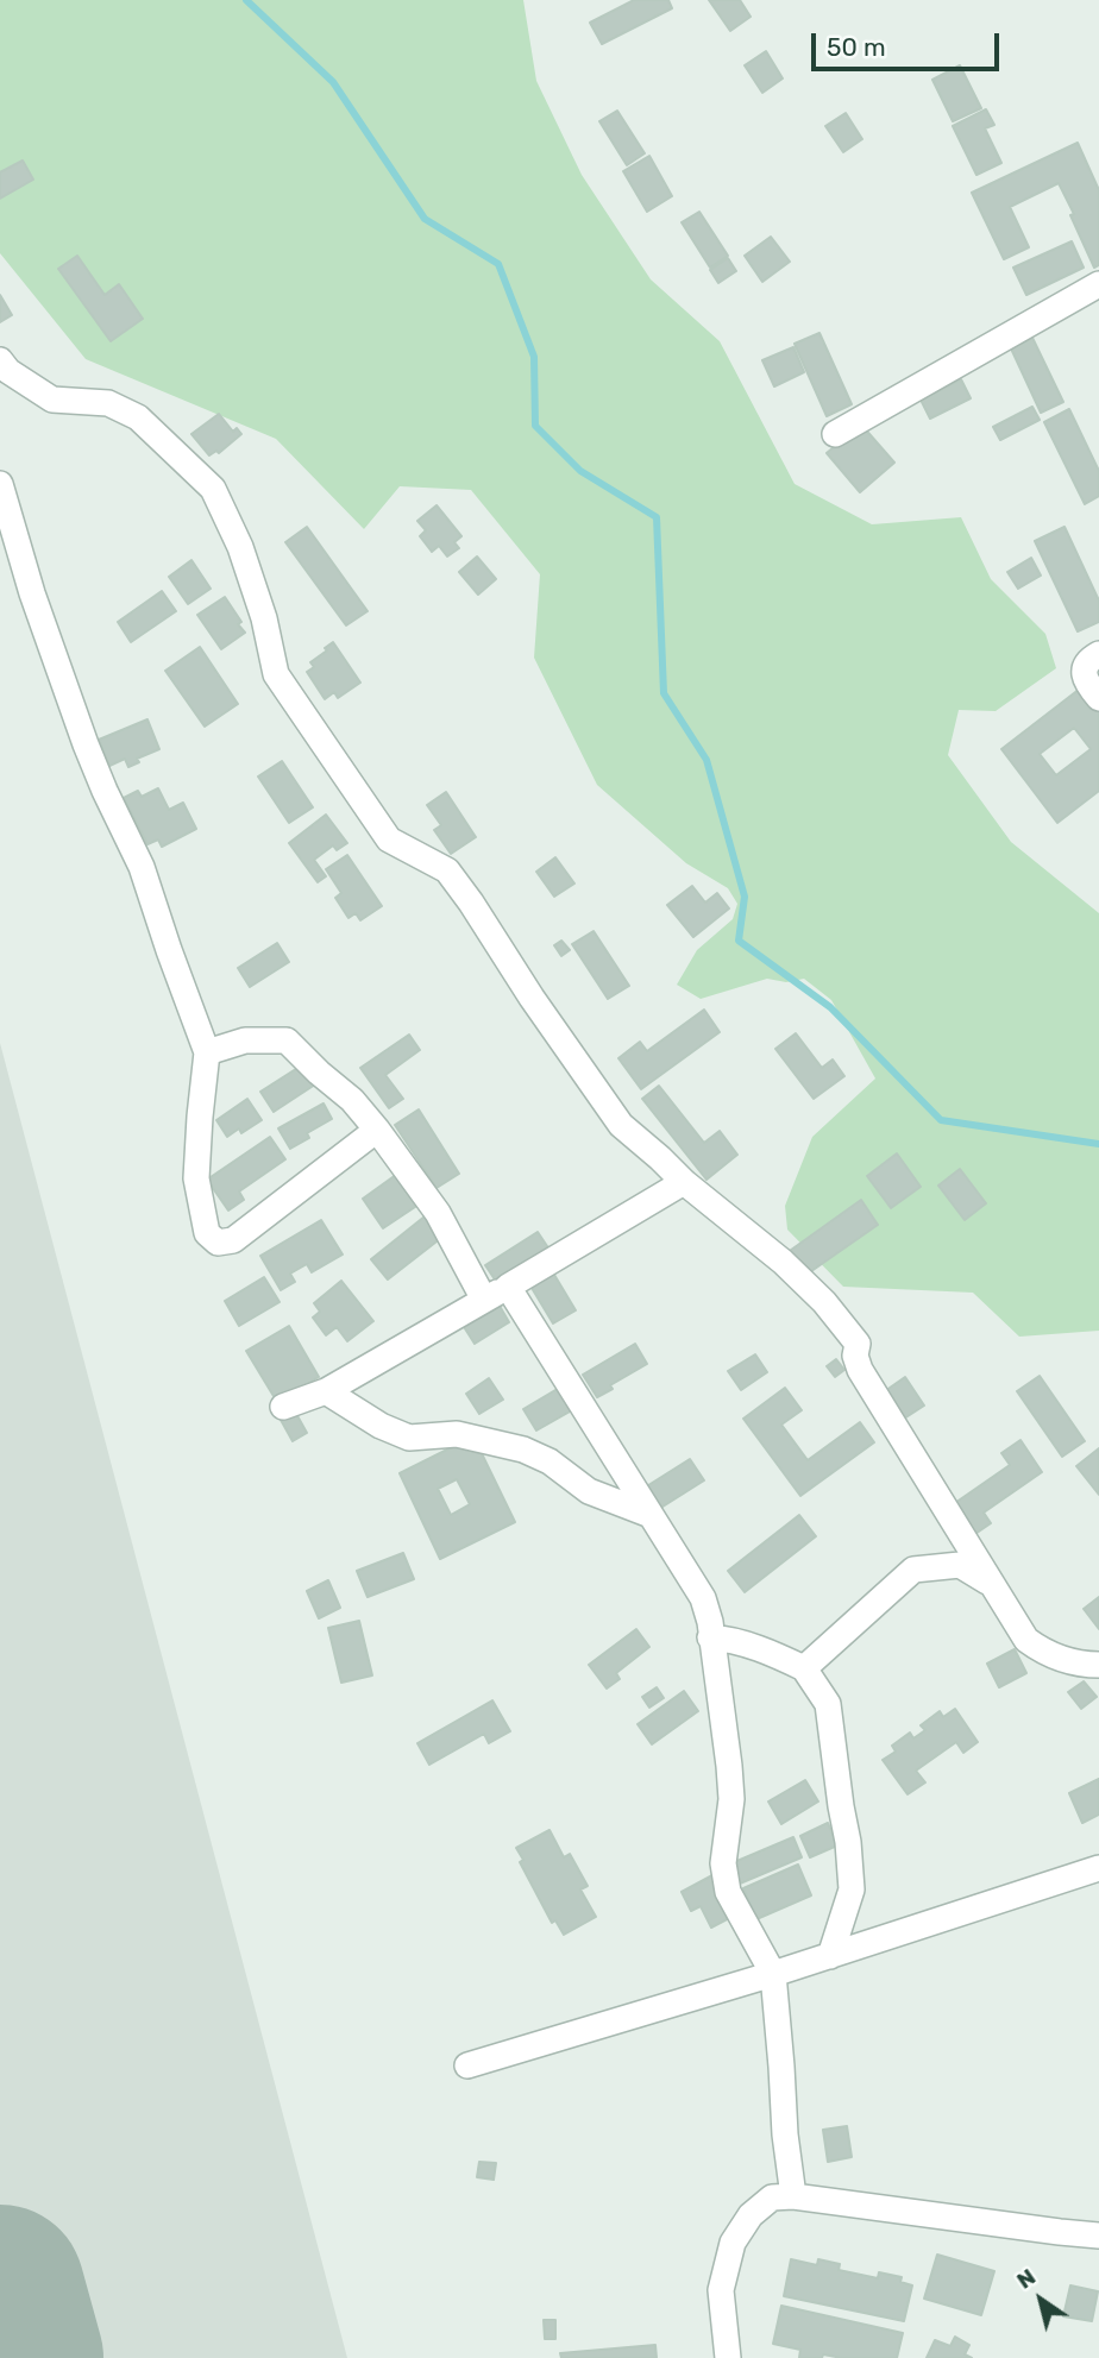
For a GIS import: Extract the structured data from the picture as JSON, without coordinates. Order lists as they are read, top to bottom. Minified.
{"scale_bar":"50 m","north":"top left"}
